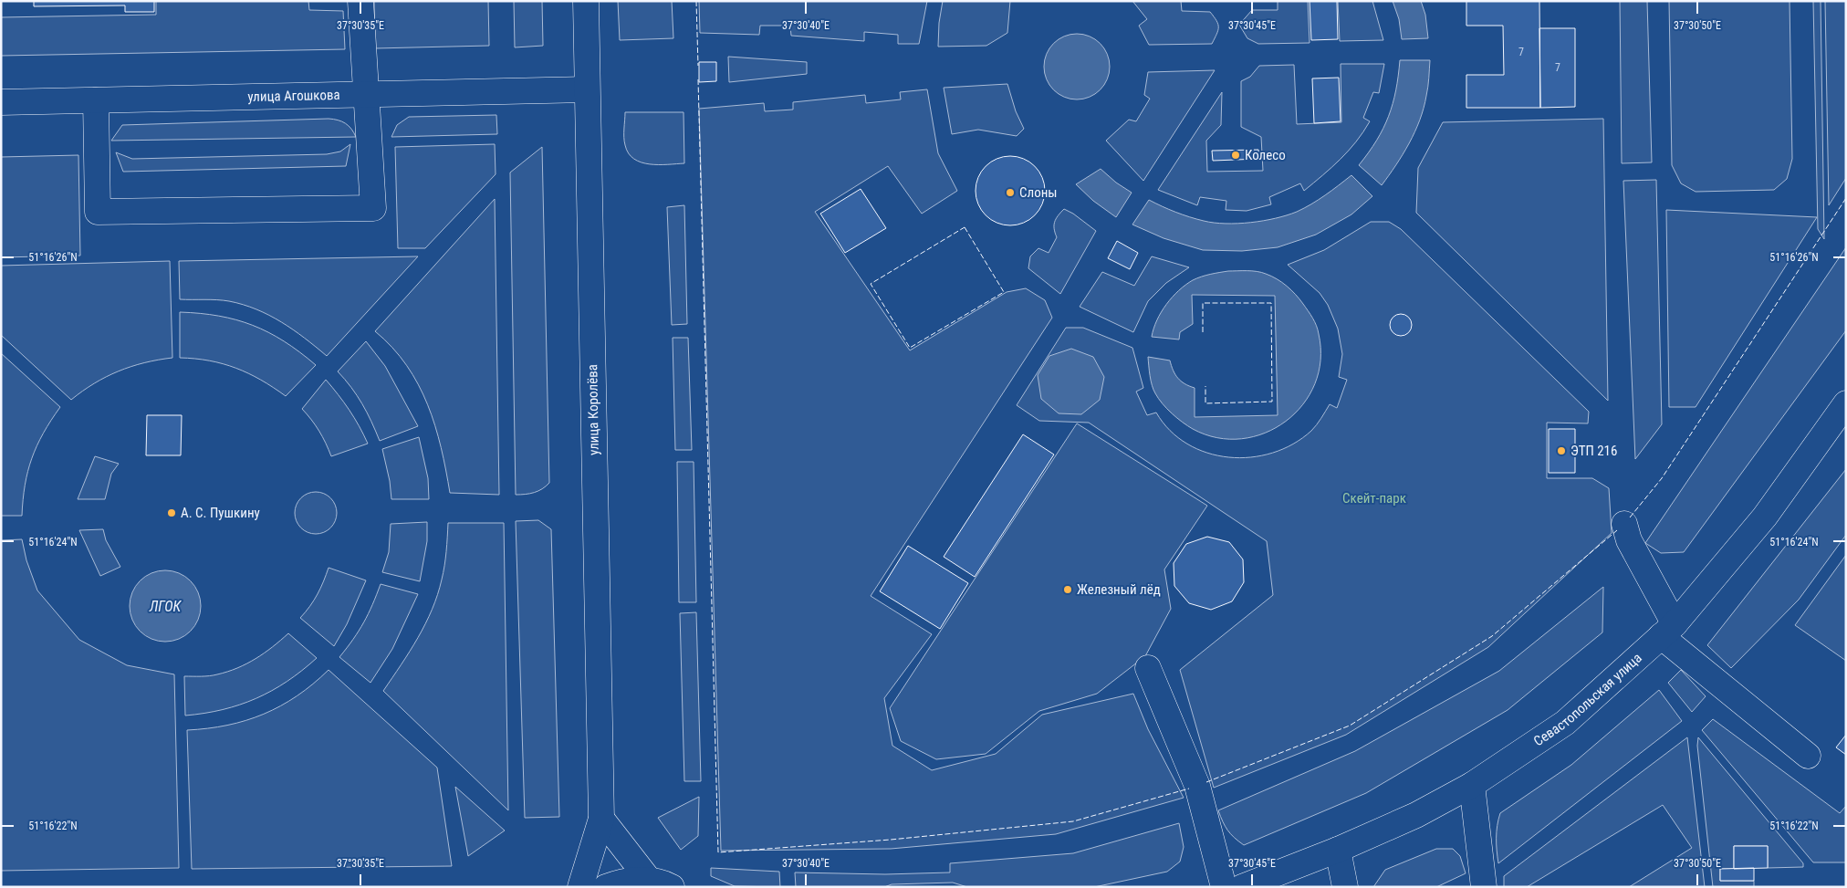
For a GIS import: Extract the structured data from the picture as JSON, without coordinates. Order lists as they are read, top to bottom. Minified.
{"streets":{"main road":["улица Агошкова","улица Королёва","Севастопольская улица"]},"crossings":[["улица Агошкова","улица Королёва"]],"water":["ЛГОК"],"parks":["Скейт-парк"],"places":["Колесо","Слоны","ЭТП 216","А. С. Пушкину","Железный лёд"],"house_numbers":["7","7"],"coordinates":["37°30'35\"E","37°30'40\"E","37°30'45\"E","37°30'50\"E","51°16'26\"N","51°16'24\"N","51°16'22\"N"]}
